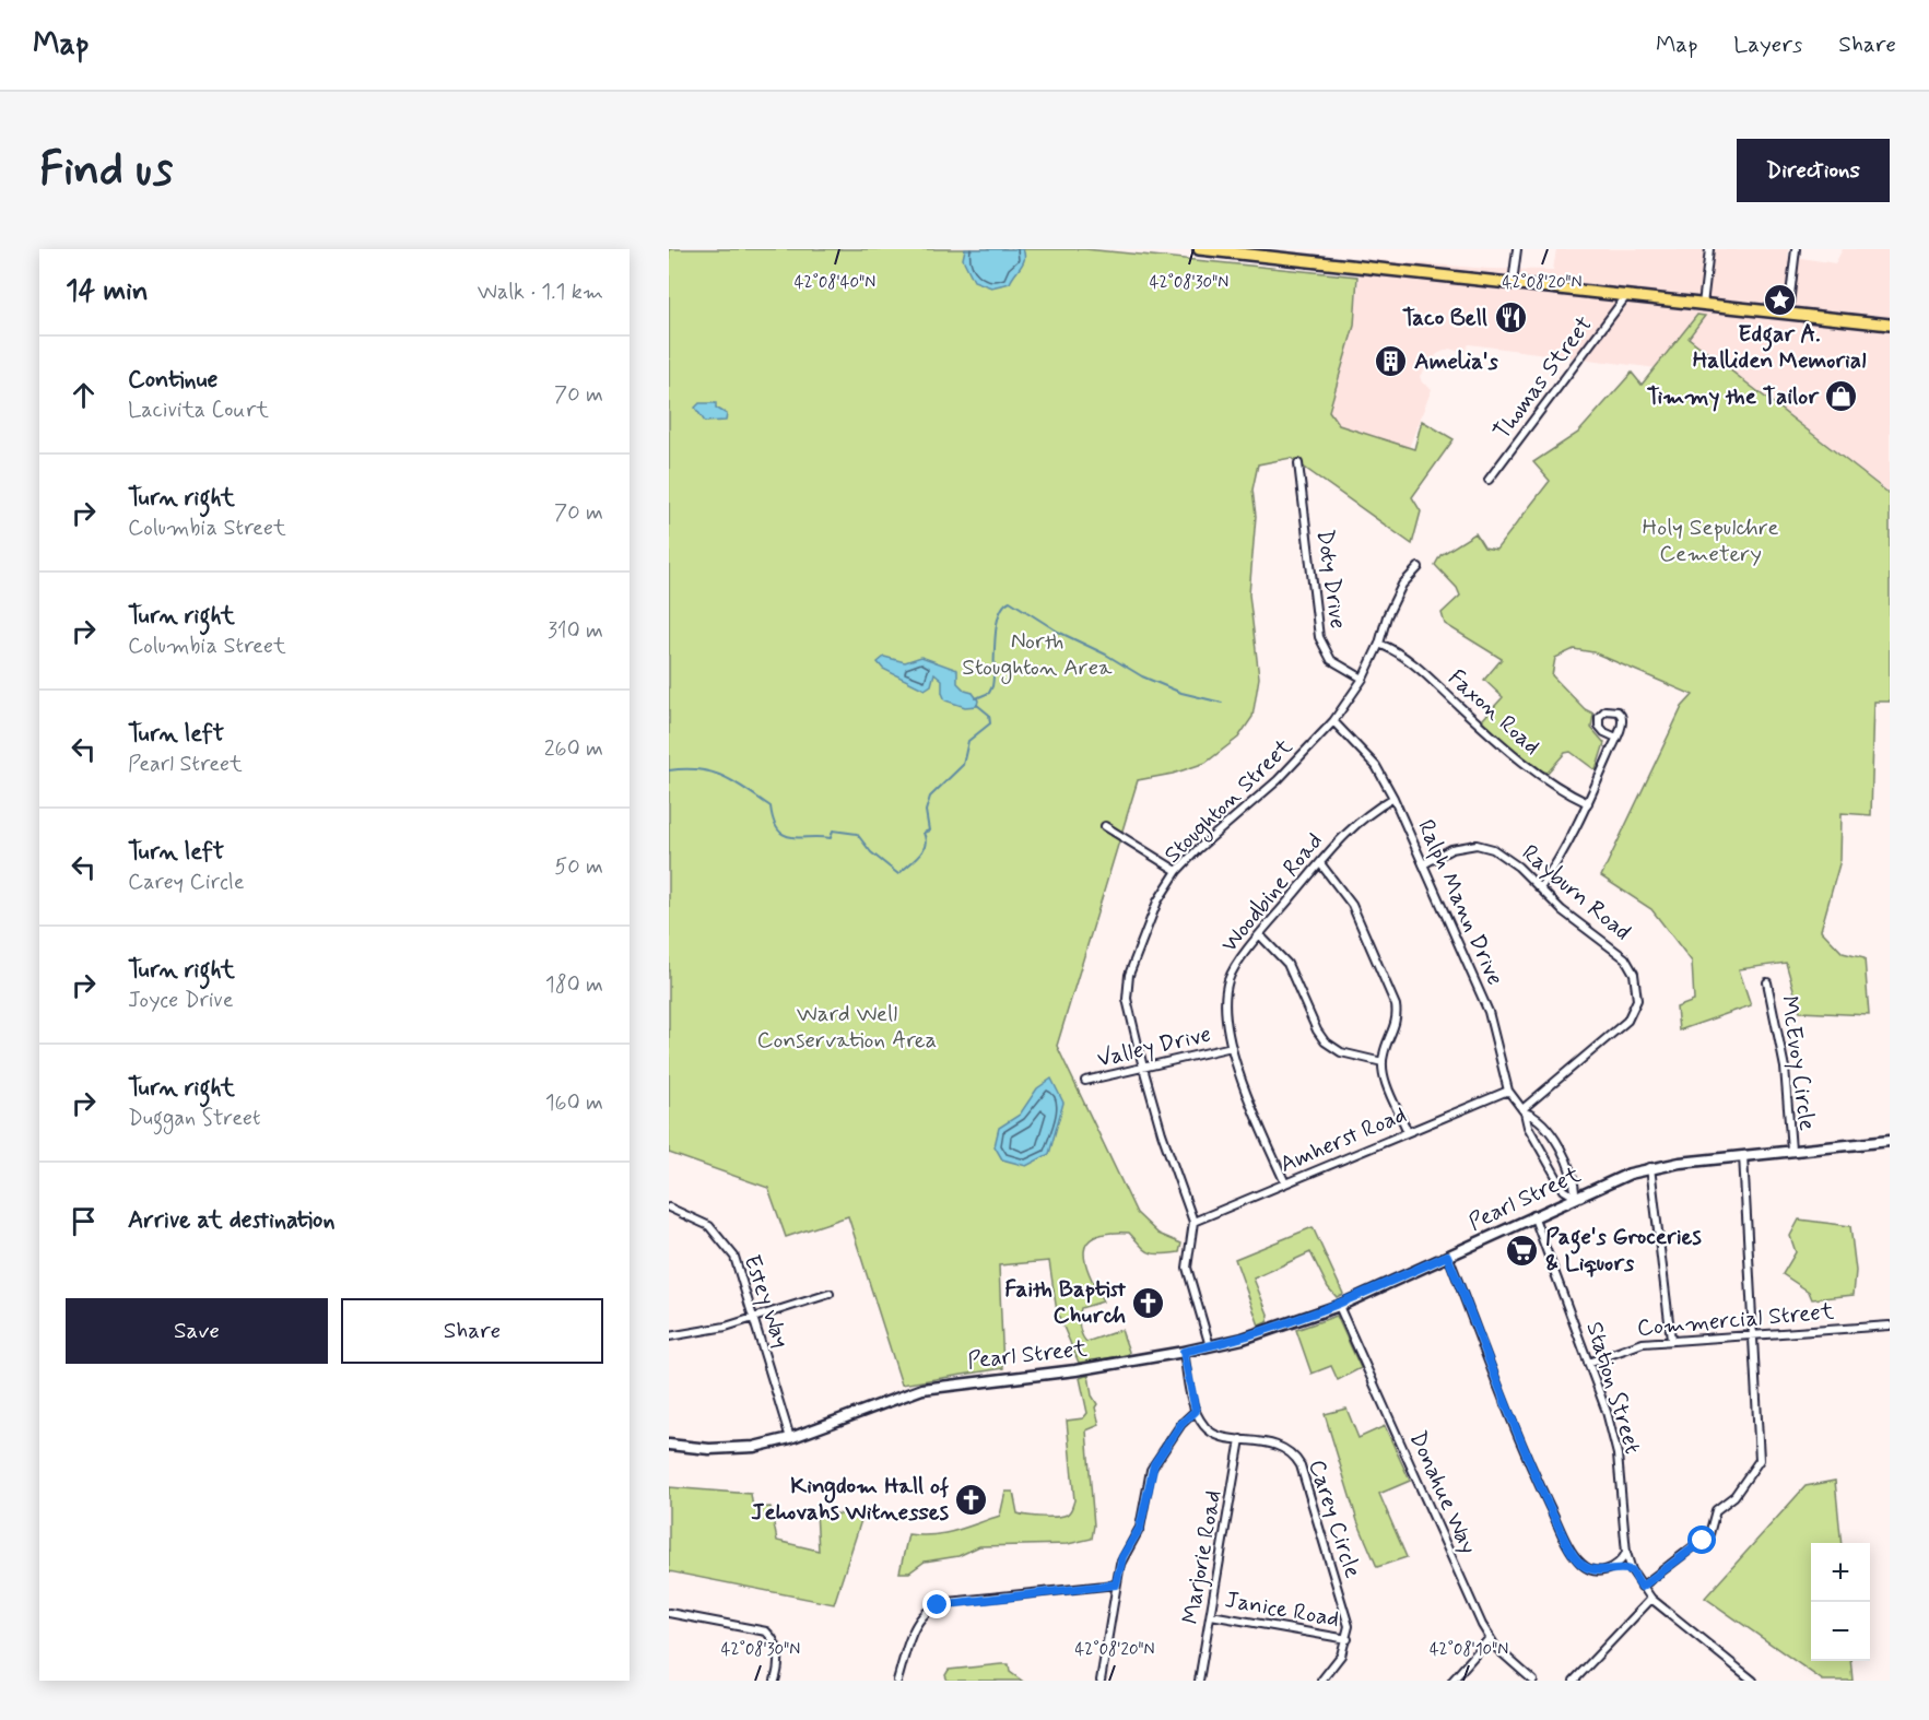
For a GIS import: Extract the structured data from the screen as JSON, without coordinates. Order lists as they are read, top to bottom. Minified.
{"streets":{"main road":["Pearl Street"],"street":["Thomas Street","Doty Drive","Faxon Road","Stoughton Street","Woodbine Road","Rayburn Road","Ralph Mann Drive","Valley Drive","McEvoy Circle","Amherst Road","Estey Way","Commercial Street","Station Street","Donahue Way","Carey Circle","Marjorie Road","Janice Road"]},"crossings":[["Doty Drive","Stoughton Street"],["Faxon Road","Stoughton Street"],["Stoughton Street","Ralph Mann Drive"],["Stoughton Street","Valley Drive"],["Stoughton Street","Amherst Road"],["Stoughton Street","Pearl Street"],["Woodbine Road","Ralph Mann Drive"],["Woodbine Road","Valley Drive"],["Woodbine Road","Amherst Road"],["Rayburn Road","Ralph Mann Drive"],["Ralph Mann Drive","Amherst Road"],["Ralph Mann Drive","Pearl Street"],["McEvoy Circle","Pearl Street"],["Pearl Street","Estey Way"],["Pearl Street","Station Street"],["Pearl Street","Donahue Way"],["Commercial Street","Station Street"],["Carey Circle","Marjorie Road"],["Carey Circle","Janice Road"],["Marjorie Road","Janice Road"]],"parks":["Holy Sepulchre Cemetery","North Stoughton Area","Ward Well Conservation Area"],"places":{"place":["Edgar A. Halliden Memorial"],"restaurant":["Taco Bell"],"building":["Amelia's"],"shop":["Timmy the Tailor"],"supermarket":["Page's Groceries & Liquors"],"church":["Faith Baptist Church","Kingdom Hall of Jehovahs Witnesses"]},"page":{"header":"Map","nav":["Map","Layers","Share"],"buttons":["Directions",["Save","Share"]],"title":"Find us","heading":["14 min","Walk · 1.1 km"],"list":[["Continue","Lacivita Court","70 m"],["Turn right","Columbia Street","70 m"],["Turn right","Columbia Street","310 m"],["Turn left","Pearl Street","260 m"],["Turn left","Carey Circle","50 m"],["Turn right","Joyce Drive","180 m"],["Turn right","Duggan Street","160 m"],"Arrive at destination"],"map_buttons":["+","−"]},"coordinates":["42°08'40\"N","42°08'30\"N","42°08'20\"N","42°08'10\"N"]}
